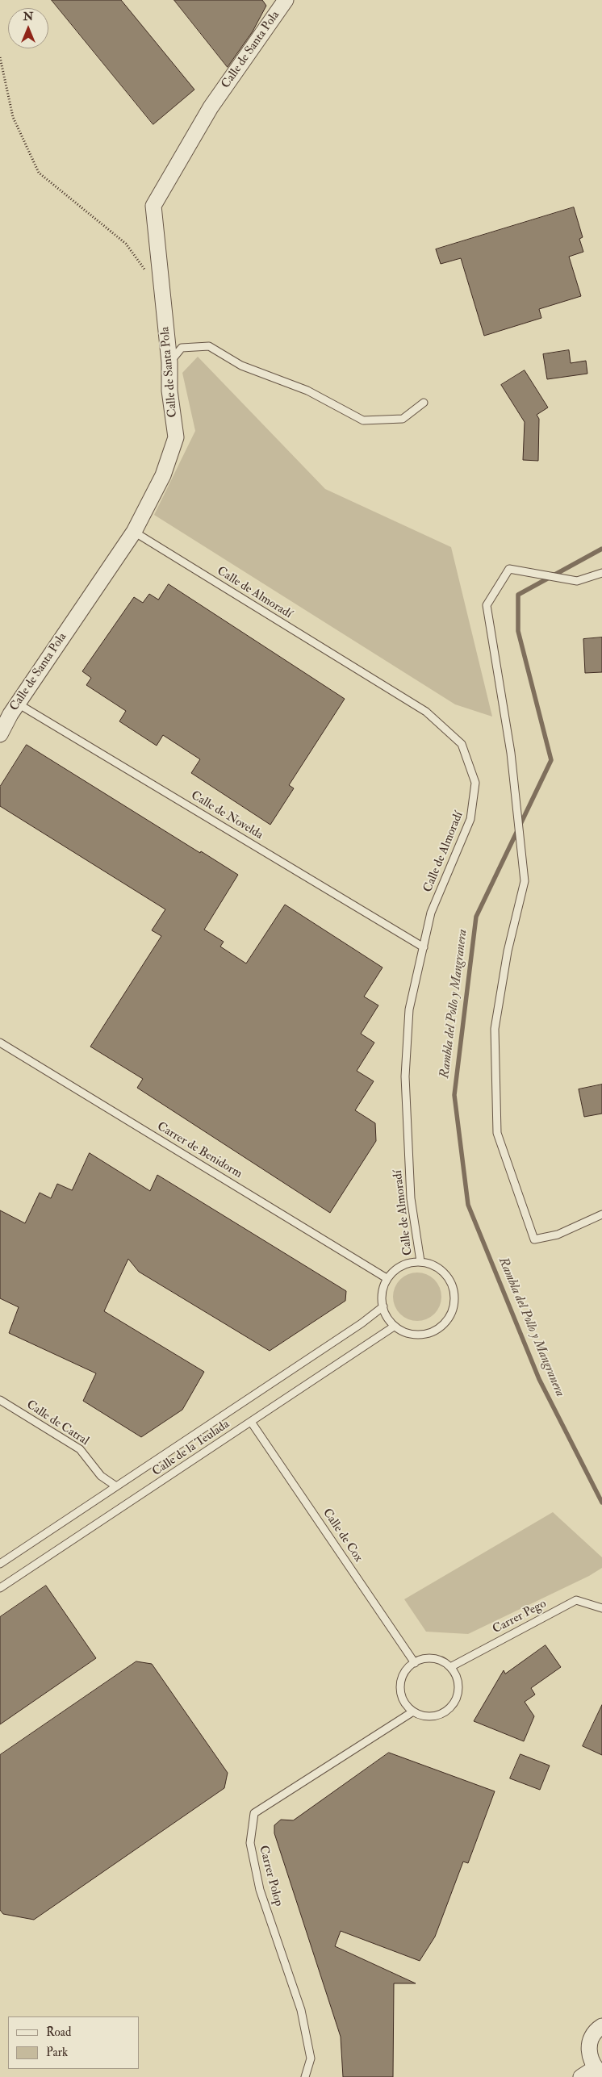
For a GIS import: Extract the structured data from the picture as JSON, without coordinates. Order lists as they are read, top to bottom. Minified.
{"streets":{"street":["Calle de Santa Pola"],"lane":["Calle de Almoradí","Calle de Novelda","Carrer de Benidorm","Calle de Catral","Calle de la Teulada","Calle de Cox","Carrer Pego","Carrer Polop"]},"crossings":[["Calle de Santa Pola","Calle de Almoradí"],["Calle de Santa Pola","Calle de Novelda"],["Calle de Almoradí","Calle de Novelda"],["Calle de Almoradí","Carrer de Benidorm"],["Calle de Almoradí","Calle de la Teulada"],["Carrer de Benidorm","Calle de la Teulada"],["Calle de Catral","Calle de la Teulada"],["Calle de la Teulada","Calle de Cox"],["Calle de Cox","Carrer Pego"],["Calle de Cox","Carrer Polop"],["Carrer Pego","Carrer Polop"]],"water":["Rambla del Pollo y Mangranera"],"legend":["Road","Park"],"north":"top"}
